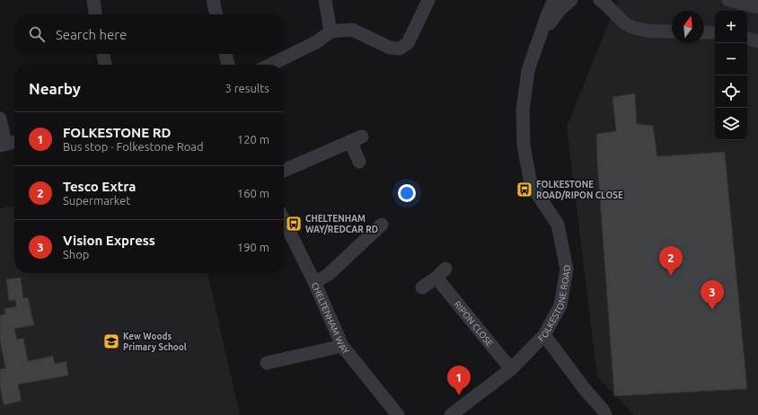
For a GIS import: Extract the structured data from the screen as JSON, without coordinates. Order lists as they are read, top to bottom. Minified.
{"streets":{"street":["FOLKESTONE ROAD","CHELTENHAM WAY","RIPON CLOSE"]},"crossings":[["FOLKESTONE ROAD","RIPON CLOSE"]],"places":{"bus stop":["FOLKESTONE ROAD/RIPON CLOSE","CHELTENHAM WAY/REDCAR RD"],"school or university":["Kew Woods Primary School"]},"north":"top","page":{"map_buttons":["+","−"],"search":"Search here","heading":["Nearby","3 results"],"list":[{"mark":"1","name":"FOLKESTONE RD","note":"Bus stop · Folkestone Road","value":"120 m"},{"mark":"2","name":"Tesco Extra","note":"Supermarket","value":"160 m"},{"mark":"3","name":"Vision Express","note":"Shop","value":"190 m"}],"pins":["2","3","1"]}}
